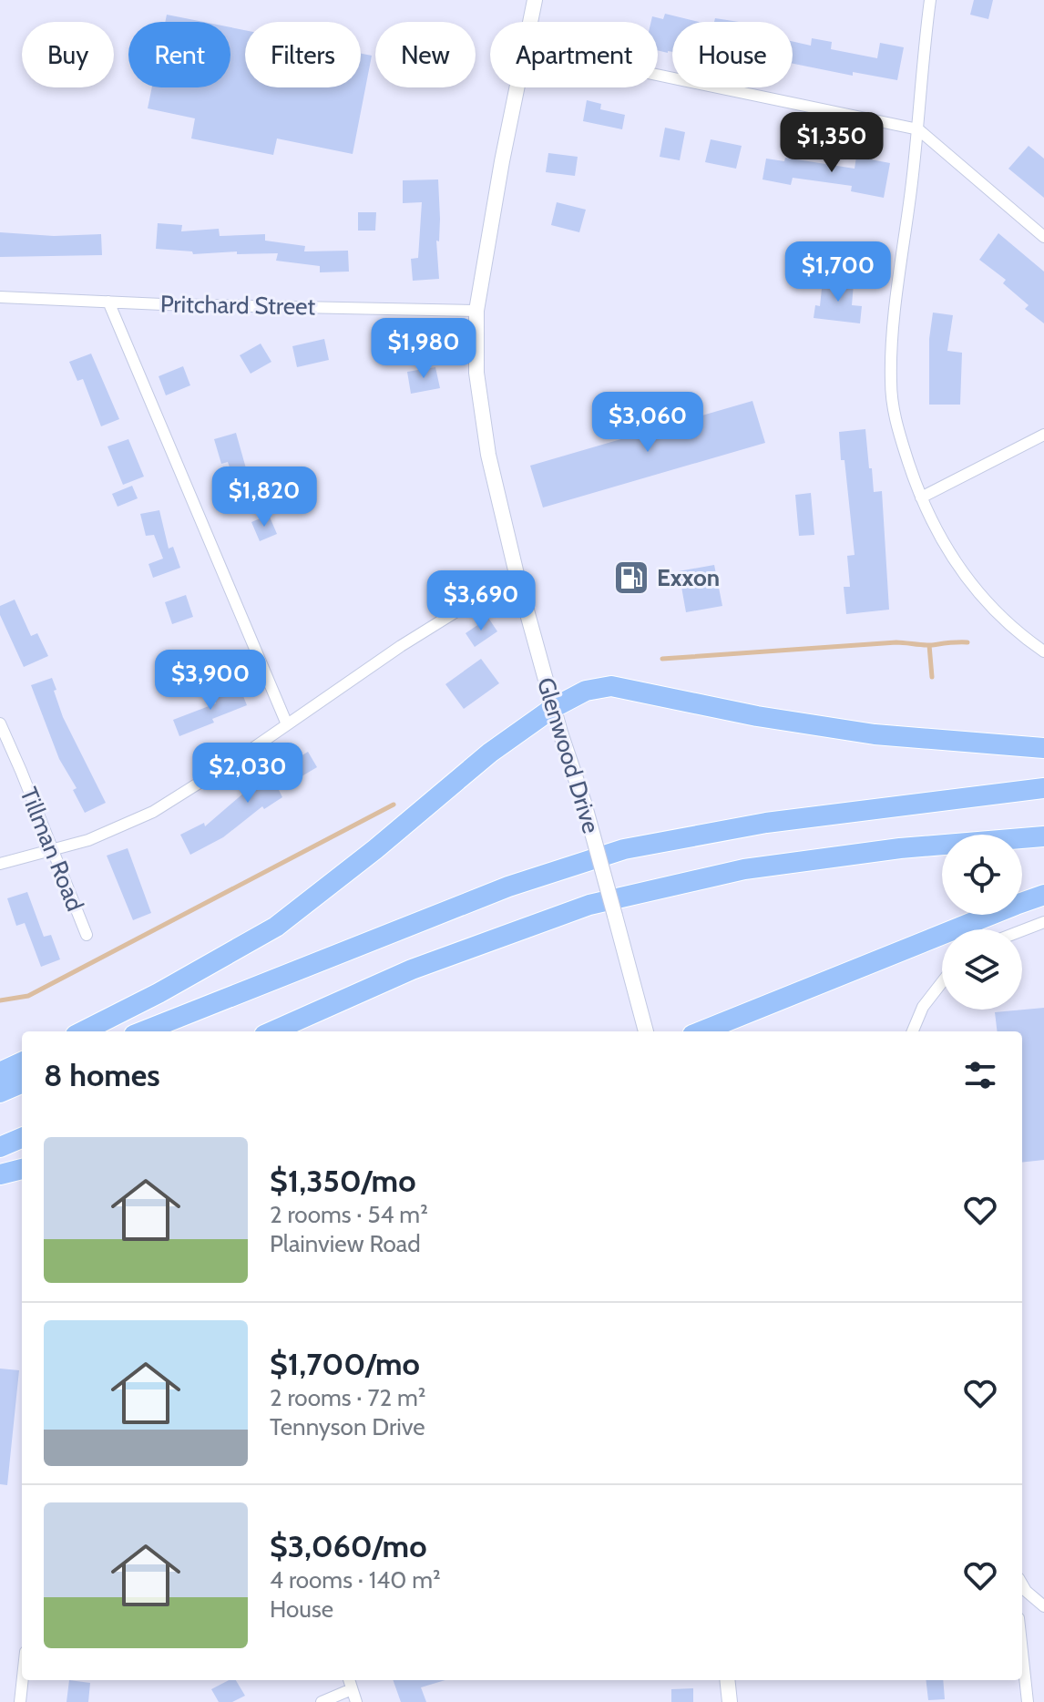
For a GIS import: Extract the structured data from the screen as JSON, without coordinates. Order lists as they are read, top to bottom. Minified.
{"streets":{"street":["Pritchard Street","Glenwood Drive","Tillman Road"]},"crossings":[["Pritchard Street","Glenwood Drive"]],"places":{"fuel station":["Exxon"]},"page":{"chip":["Buy","Rent","Filters","New","Apartment","House"],"price":["$1,350","$1,700","$1,980","$3,060","$1,820","$3,690","$3,900","$2,030"],"heading":"8 homes","list":[{"name":"$1,350/mo","note":"2 rooms · 54 m² · Plainview Road"},{"name":"$1,700/mo","note":"2 rooms · 72 m² · Tennyson Drive"},{"name":"$3,060/mo","note":"4 rooms · 140 m² · House"}]}}
